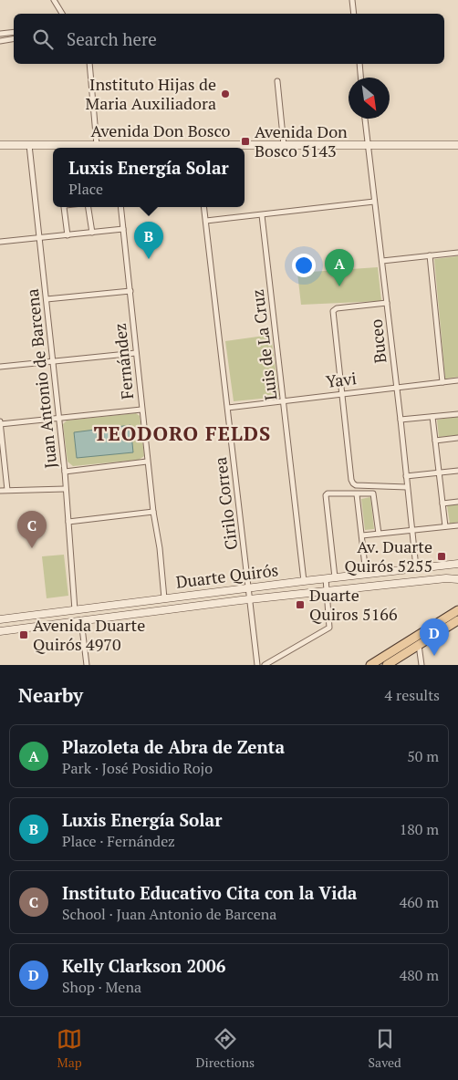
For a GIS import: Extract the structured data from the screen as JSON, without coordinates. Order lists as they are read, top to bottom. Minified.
{"streets":{"main road":["Avenida Don Bosco","Duarte Quirós"],"street":["Buceo","Luis de La Cruz","Fernández","Juan Antonio de Barcena","Yavi","Cirilo Correa"]},"crossings":[["Avenida Don Bosco","Buceo"],["Avenida Don Bosco","Juan Antonio de Barcena"],["Buceo","Yavi"],["Buceo","Duarte Quirós"],["Luis de La Cruz","Yavi"],["Luis de La Cruz","Duarte Quirós"],["Fernández","Duarte Quirós"],["Juan Antonio de Barcena","Duarte Quirós"],["Yavi","Cirilo Correa"],["Cirilo Correa","Duarte Quirós"]],"districts":["TEODORO FELDS"],"places":{"other":["Instituto Hijas de Maria Auxiliadora"],"transit":["Avenida Don Bosco 5143","Av. Duarte Quirós 5255","Duarte Quiros 5166","Avenida Duarte Quirós 4970"]},"north":"bottom right","page":{"search":"Search here","popup":["Luxis Energía Solar","Place"],"pins":["B","A","C","D"],"heading":["Nearby","4 results"],"list":[{"mark":"A","name":"Plazoleta de Abra de Zenta","note":"Park · José Posidio Rojo","value":"50 m"},{"mark":"B","name":"Luxis Energía Solar","note":"Place · Fernández","value":"180 m"},{"mark":"C","name":"Instituto Educativo Cita con la Vida","note":"School · Juan Antonio de Barcena","value":"460 m"},{"mark":"D","name":"Kelly Clarkson 2006","note":"Shop · Mena","value":"480 m"}],"nav":["Map","Directions","Saved"]}}
